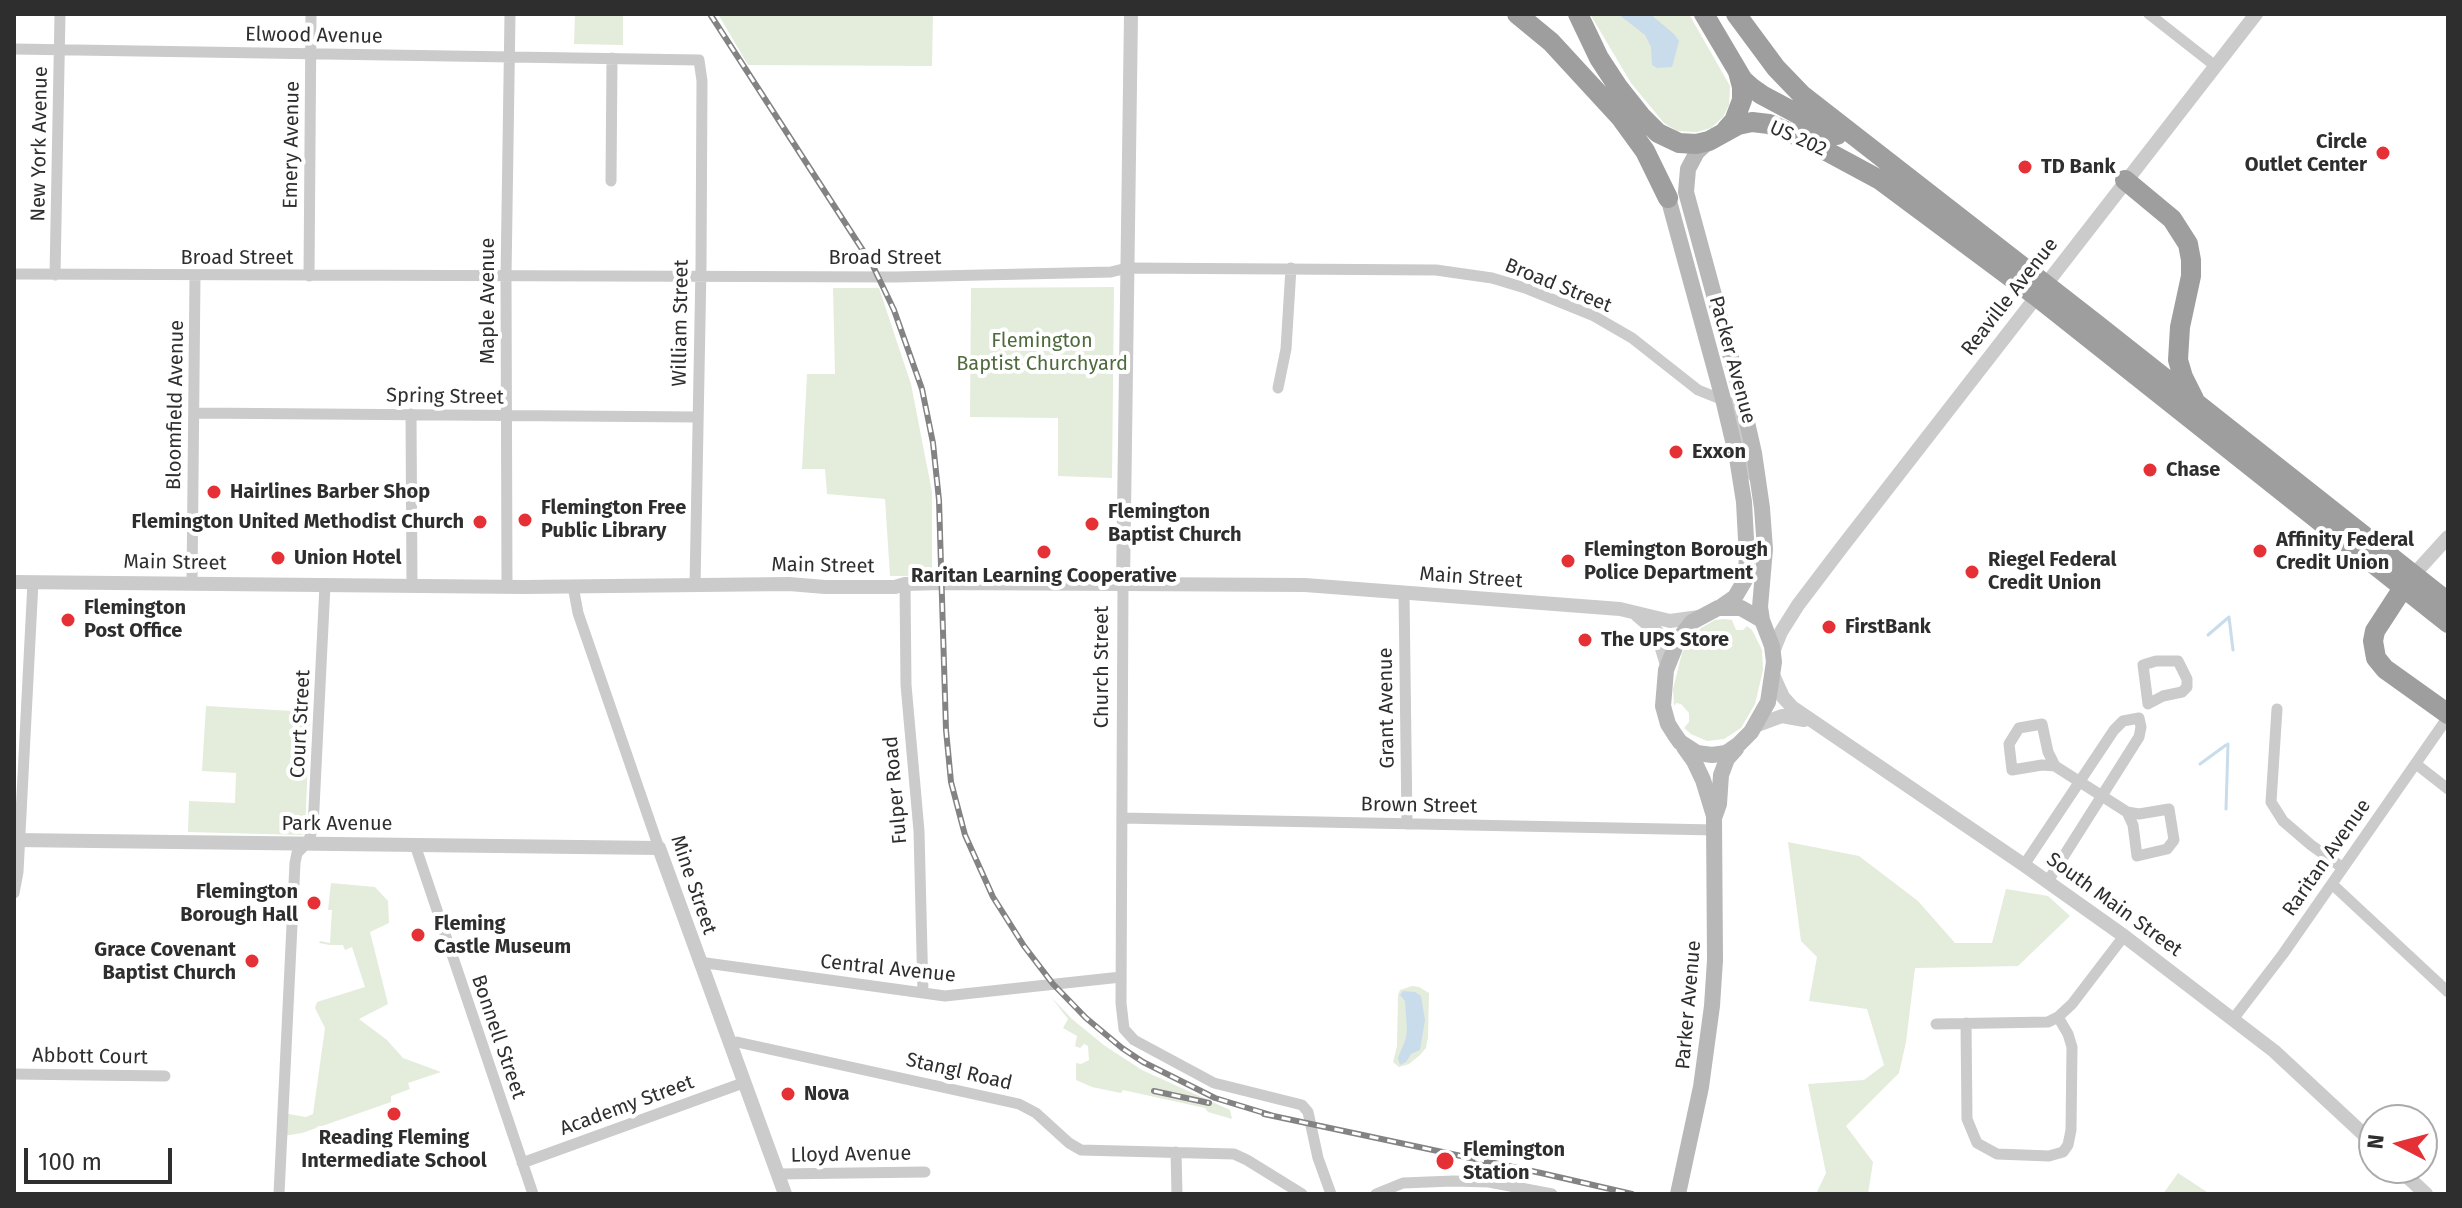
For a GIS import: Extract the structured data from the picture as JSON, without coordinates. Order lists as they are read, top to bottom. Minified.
{"streets":{"highway":["US 202"],"main road":["Packer Avenue","Parker Avenue"],"street":["Elwood Avenue","New York Avenue","Emery Avenue","Broad Street","Reaville Avenue","Maple Avenue","William Street","Spring Street","Bloomfield Avenue","Main Street","Church Street","Grant Avenue","Court Street","Fulper Road","Brown Street","Park Avenue","Raritan Avenue","Mine Street","South Main Street","Central Avenue","Bonnell Street","Abbott Court","Stangl Road","Academy Street","Lloyd Avenue"]},"crossings":[["Elwood Avenue","New York Avenue"],["Elwood Avenue","Emery Avenue"],["Elwood Avenue","Maple Avenue"],["Elwood Avenue","William Street"],["US 202","Reaville Avenue"],["US 202","Packer Avenue"],["New York Avenue","Broad Street"],["Emery Avenue","Broad Street"],["Broad Street","Maple Avenue"],["Broad Street","William Street"],["Broad Street","Packer Avenue"],["Broad Street","Bloomfield Avenue"],["Broad Street","Church Street"],["Reaville Avenue","Packer Avenue"],["Reaville Avenue","Main Street"],["Reaville Avenue","South Main Street"],["Reaville Avenue","Parker Avenue"],["Maple Avenue","Spring Street"],["Maple Avenue","Main Street"],["William Street","Spring Street"],["William Street","Main Street"],["Packer Avenue","Main Street"],["Packer Avenue","South Main Street"],["Packer Avenue","Parker Avenue"],["Spring Street","Bloomfield Avenue"],["Bloomfield Avenue","Main Street"],["Main Street","Church Street"],["Main Street","Grant Avenue"],["Main Street","Court Street"],["Main Street","Fulper Road"],["Main Street","Mine Street"],["Main Street","South Main Street"],["Main Street","Parker Avenue"],["Church Street","Brown Street"],["Church Street","Central Avenue"],["Grant Avenue","Brown Street"],["Court Street","Park Avenue"],["Fulper Road","Central Avenue"],["Brown Street","Parker Avenue"],["Park Avenue","Mine Street"],["Park Avenue","Bonnell Street"],["Raritan Avenue","South Main Street"],["Mine Street","Central Avenue"],["Mine Street","Stangl Road"],["Mine Street","Academy Street"],["Mine Street","Lloyd Avenue"],["South Main Street","Parker Avenue"],["Bonnell Street","Academy Street"]],"parks":["Flemington Baptist Churchyard"],"places":["Circle Outlet Center","TD Bank","Exxon","Chase","Hairlines Barber Shop","Flemington Free Public Library","Flemington United Methodist Church","Flemington Baptist Church","Affinity Federal Credit Union","Raritan Learning Cooperative","Union Hotel","Flemington Borough Police Department","Riegel Federal Credit Union","Flemington Post Office","FirstBank","The UPS Store","Flemington Borough Hall","Fleming Castle Museum","Grace Covenant Baptist Church","Nova","Reading Fleming Intermediate School","Flemington Station"],"scale_bar":"100 m","north":"left"}
